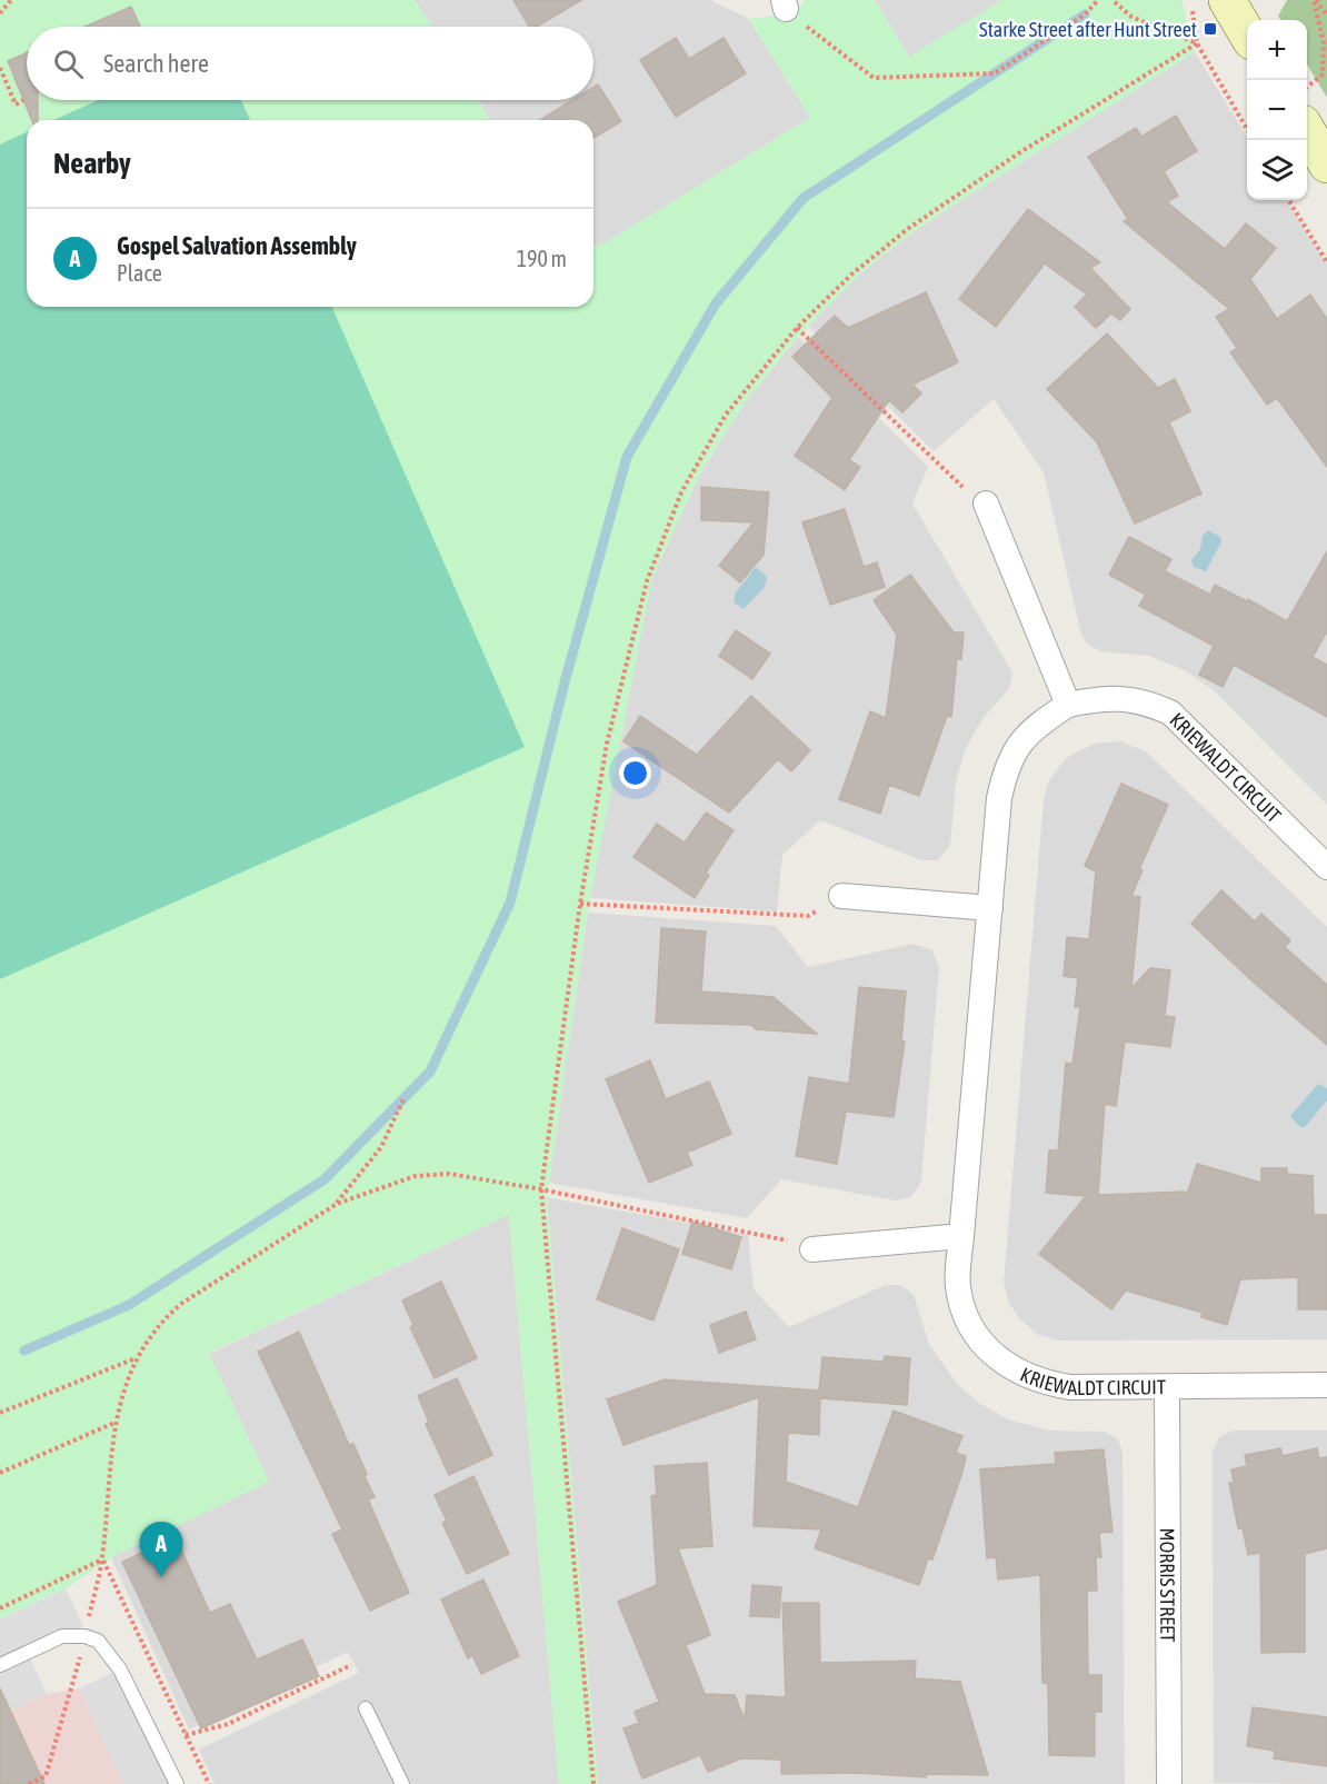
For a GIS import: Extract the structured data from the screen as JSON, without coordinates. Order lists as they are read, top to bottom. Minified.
{"streets":{"street":["KRIEWALDT CIRCUIT","MORRIS STREET"]},"crossings":[["KRIEWALDT CIRCUIT","MORRIS STREET"]],"places":{"transit":["Starke Street after Hunt Street"]},"page":{"map_buttons":["+","−"],"search":"Search here","heading":"Nearby","list":[{"mark":"A","name":"Gospel Salvation Assembly","note":"Place","value":"190 m"}],"pins":"A"}}
